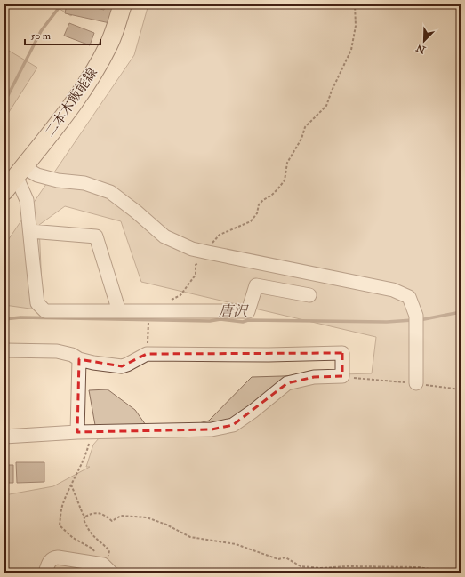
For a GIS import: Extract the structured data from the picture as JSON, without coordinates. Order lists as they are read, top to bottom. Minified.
{"streets":{"main road":["二本木飯能線"]},"water":["唐沢"],"scale_bar":"50 m","north":"bottom left"}
